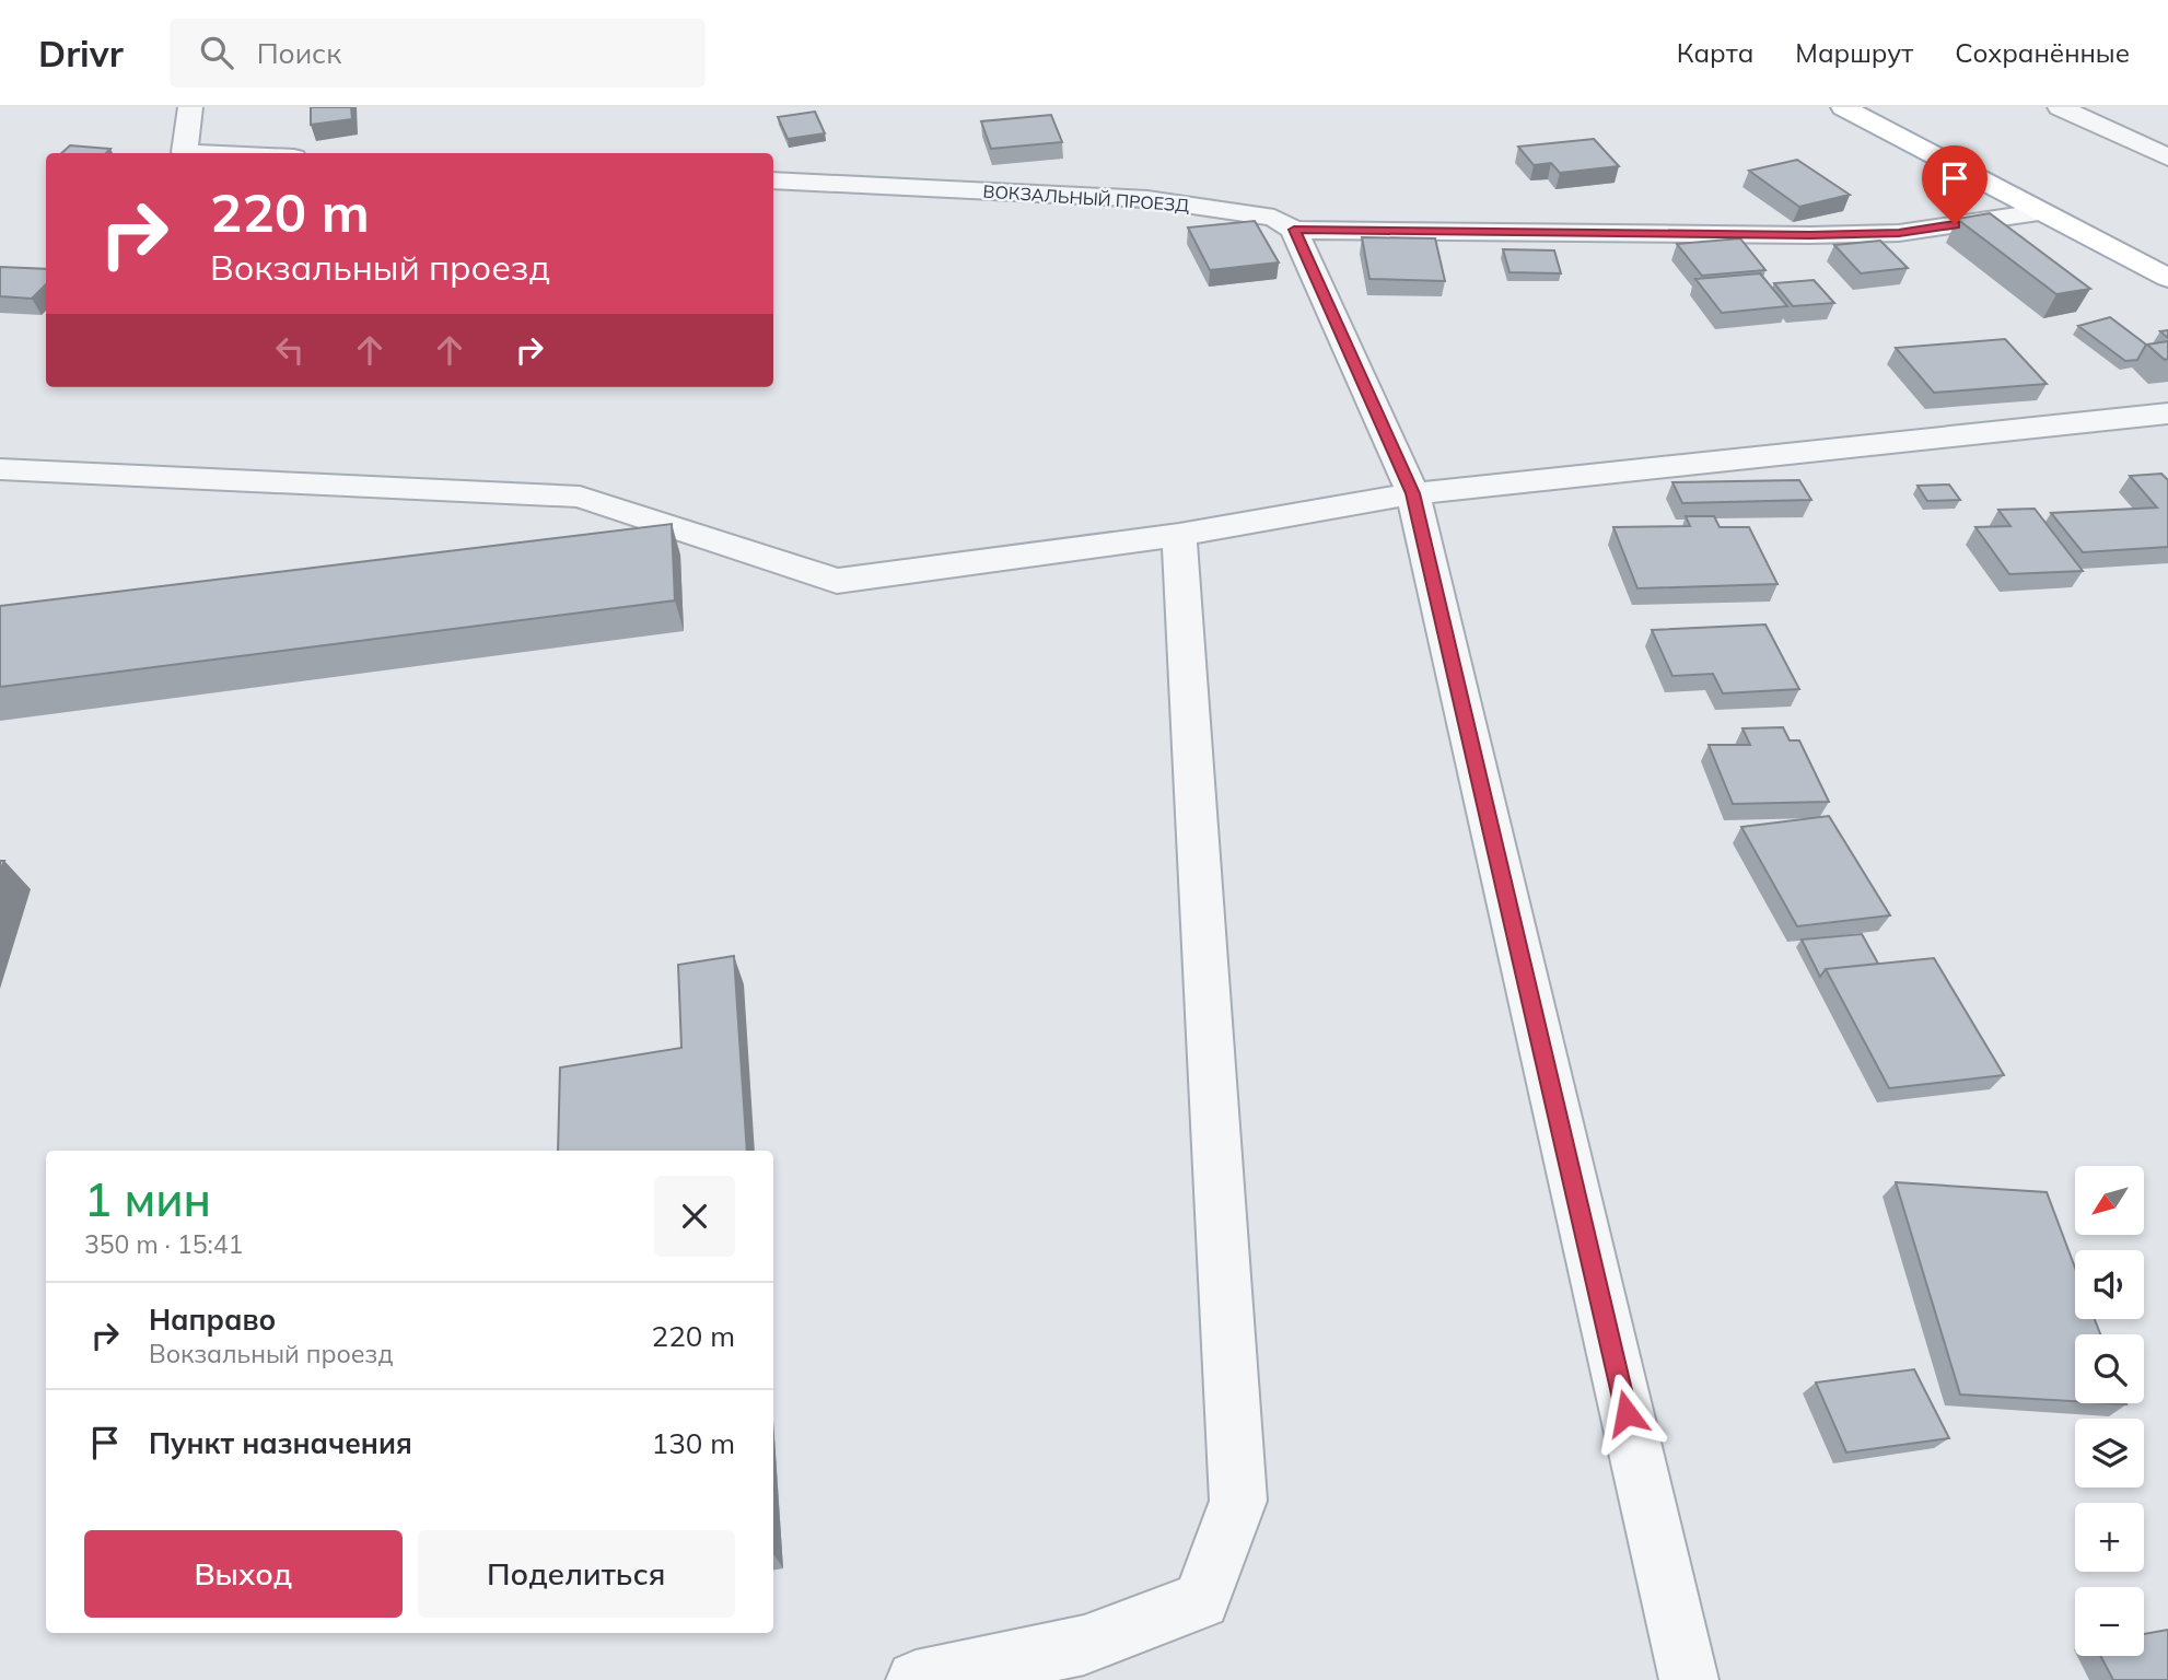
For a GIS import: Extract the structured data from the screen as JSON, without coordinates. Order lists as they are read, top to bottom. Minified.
{"streets":{"street":["ВОКЗАЛЬНЫЙ ПРОЕЗД"]},"north":"bottom left","page":{"header":"Drivr","search":"Поиск","nav":["Карта","Маршрут","Сохранённые"],"turn":["220 m","Вокзальный проезд"],"heading":["1 мин","350 m · 15:41"],"map_buttons":["+","−"],"list":[{"name":"Направо","note":"Вокзальный проезд","value":"220 m"},{"name":"Пункт назначения","value":"130 m"}],"buttons":["Выход","Поделиться"]}}
